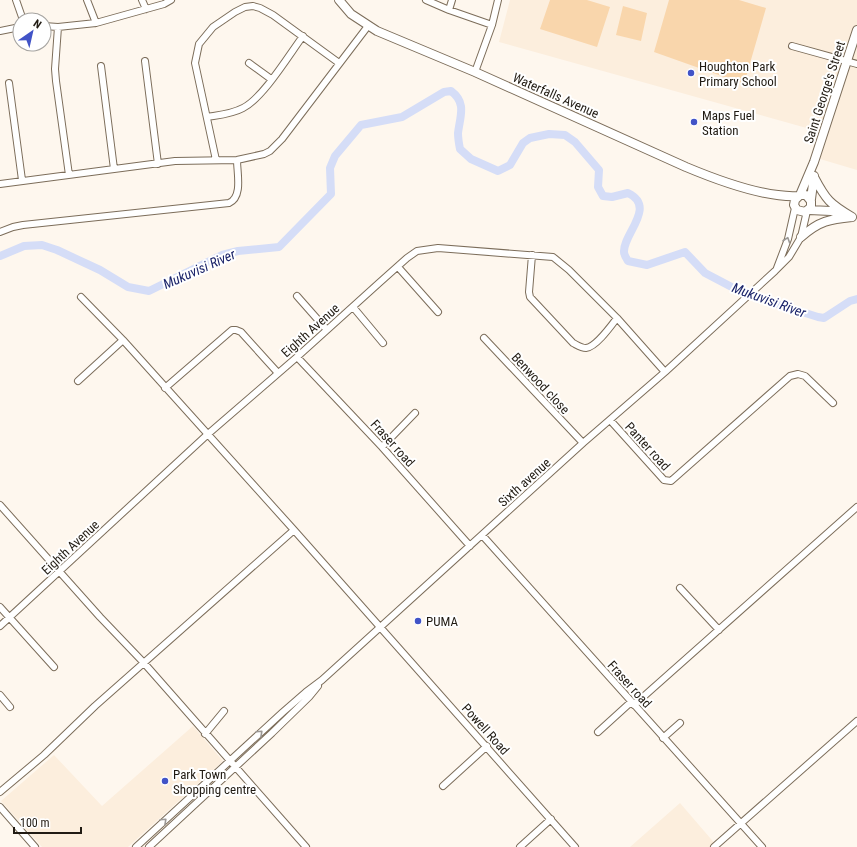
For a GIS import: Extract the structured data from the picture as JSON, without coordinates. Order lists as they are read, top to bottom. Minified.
{"streets":{"main road":["Saint George's Street","Waterfalls Avenue"],"street":["Eighth Avenue","Benwood close","Fraser road","Panter road","Sixth avenue","Powell Road"]},"crossings":[["Saint George's Street","Waterfalls Avenue"],["Saint George's Street","Sixth avenue"],["Waterfalls Avenue","Sixth avenue"],["Eighth Avenue","Fraser road"],["Eighth Avenue","Sixth avenue"],["Eighth Avenue","Powell Road"],["Benwood close","Sixth avenue"],["Fraser road","Sixth avenue"],["Panter road","Sixth avenue"],["Sixth avenue","Powell Road"]],"water":["Mukuvisi River"],"places":["Houghton Park Primary School","Maps Fuel Station","PUMA","Park Town Shopping centre"],"scale_bar":"100 m","north":"top right"}
